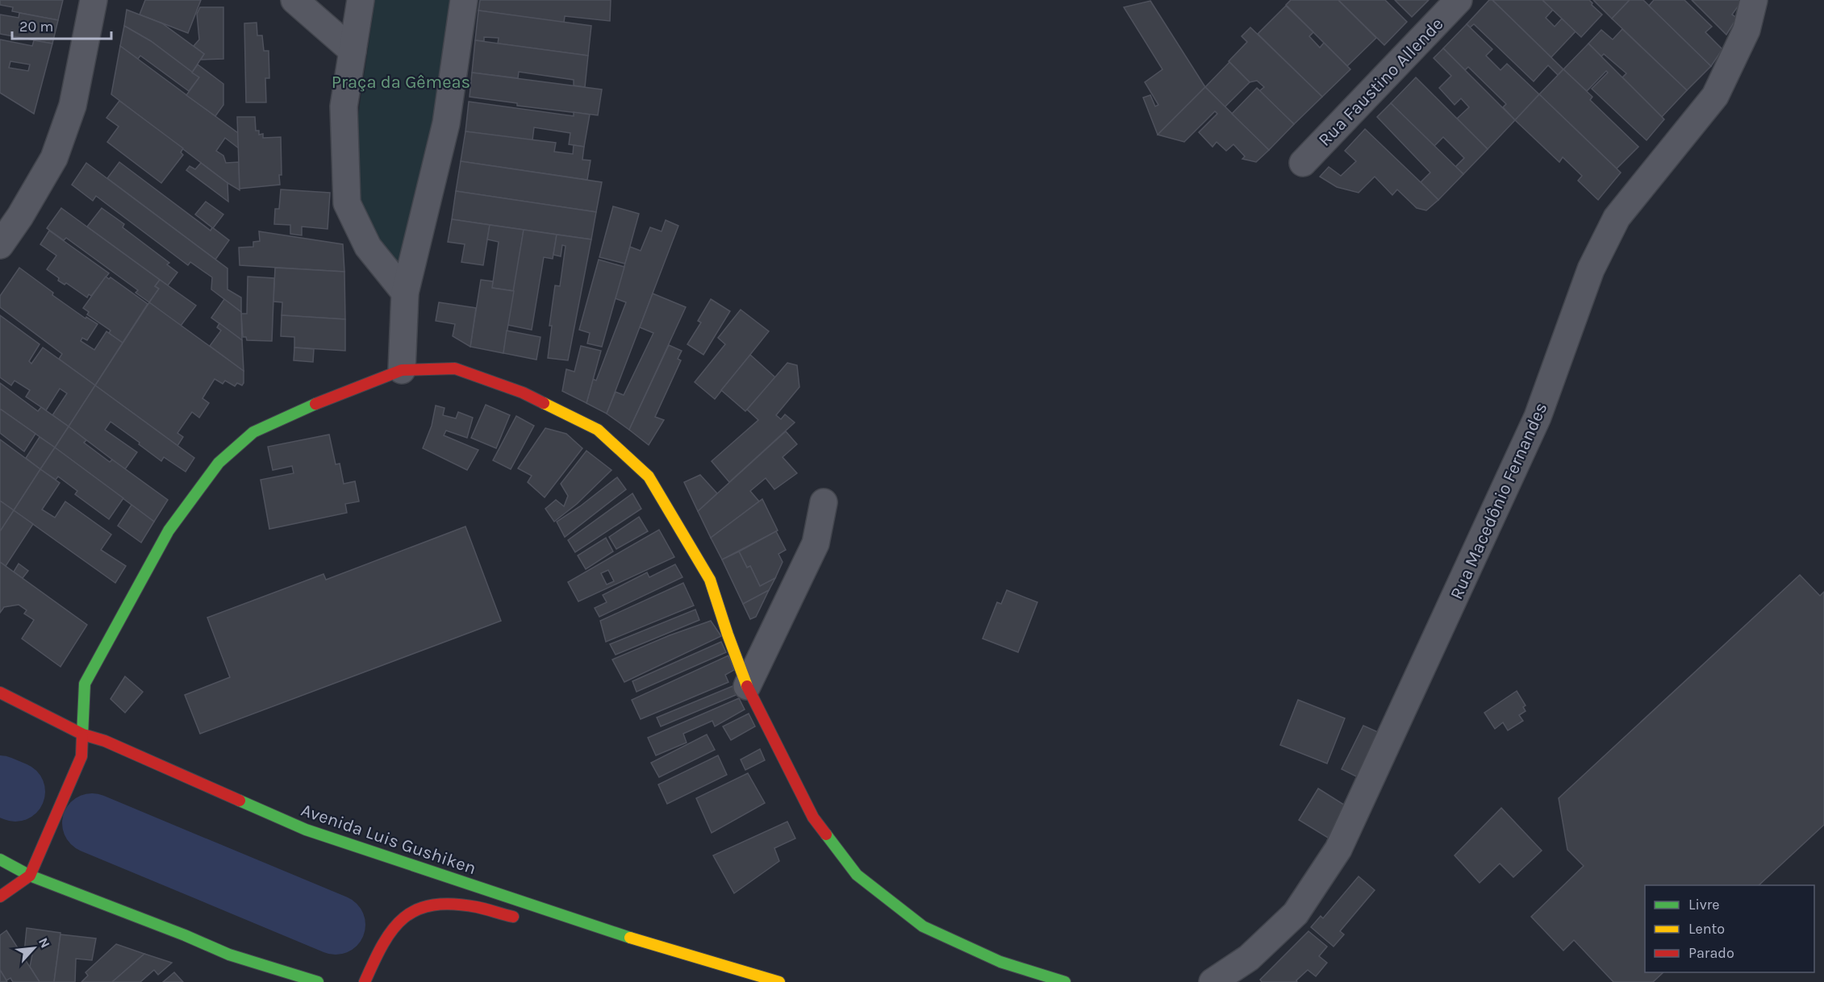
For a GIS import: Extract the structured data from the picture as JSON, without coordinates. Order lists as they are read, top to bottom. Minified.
{"streets":{"street":["Rua Faustino Allende","Rua Macedônio Fernandes","Avenida Luis Gushiken"]},"parks":["Praça da Gêmeas"],"legend":["Livre","Lento","Parado"],"scale_bar":"20 m","north":"top right"}
